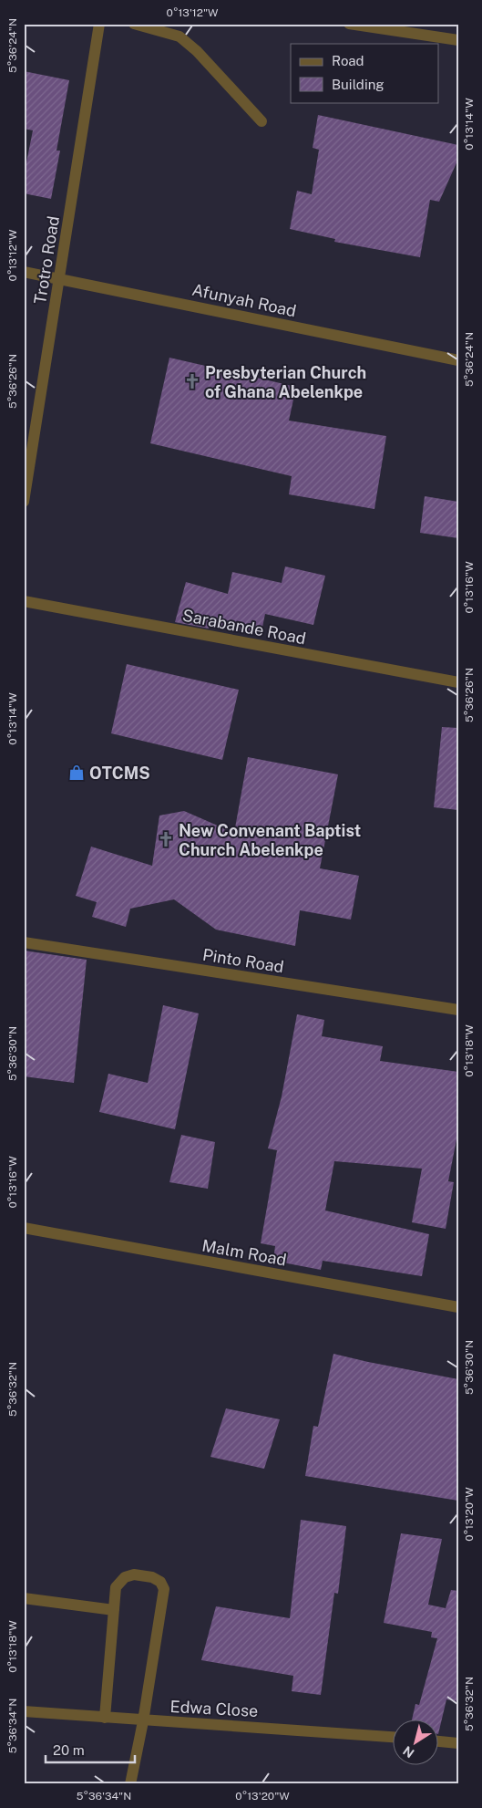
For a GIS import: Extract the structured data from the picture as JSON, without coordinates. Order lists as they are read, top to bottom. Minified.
{"streets":{"street":["Trotro Road","Afunyah Road","Sarabande Road","Pinto Road","Malm Road","Edwa Close"]},"crossings":[["Trotro Road","Afunyah Road"]],"places":{"church":["Presbyterian Church of Ghana Abelenkpe","New Convenant Baptist Church Abelenkpe"],"shop":["OTCMS"]},"legend":["Road","Building"],"scale_bar":"20 m","north":"bottom left","coordinates":["0°13'12\"W","5°36'24\"N","0°13'14\"W","5°36'26\"N","0°13'16\"W","0°13'18\"W","5°36'30\"N","5°36'32\"N","0°13'20\"W","5°36'34\"N"]}
